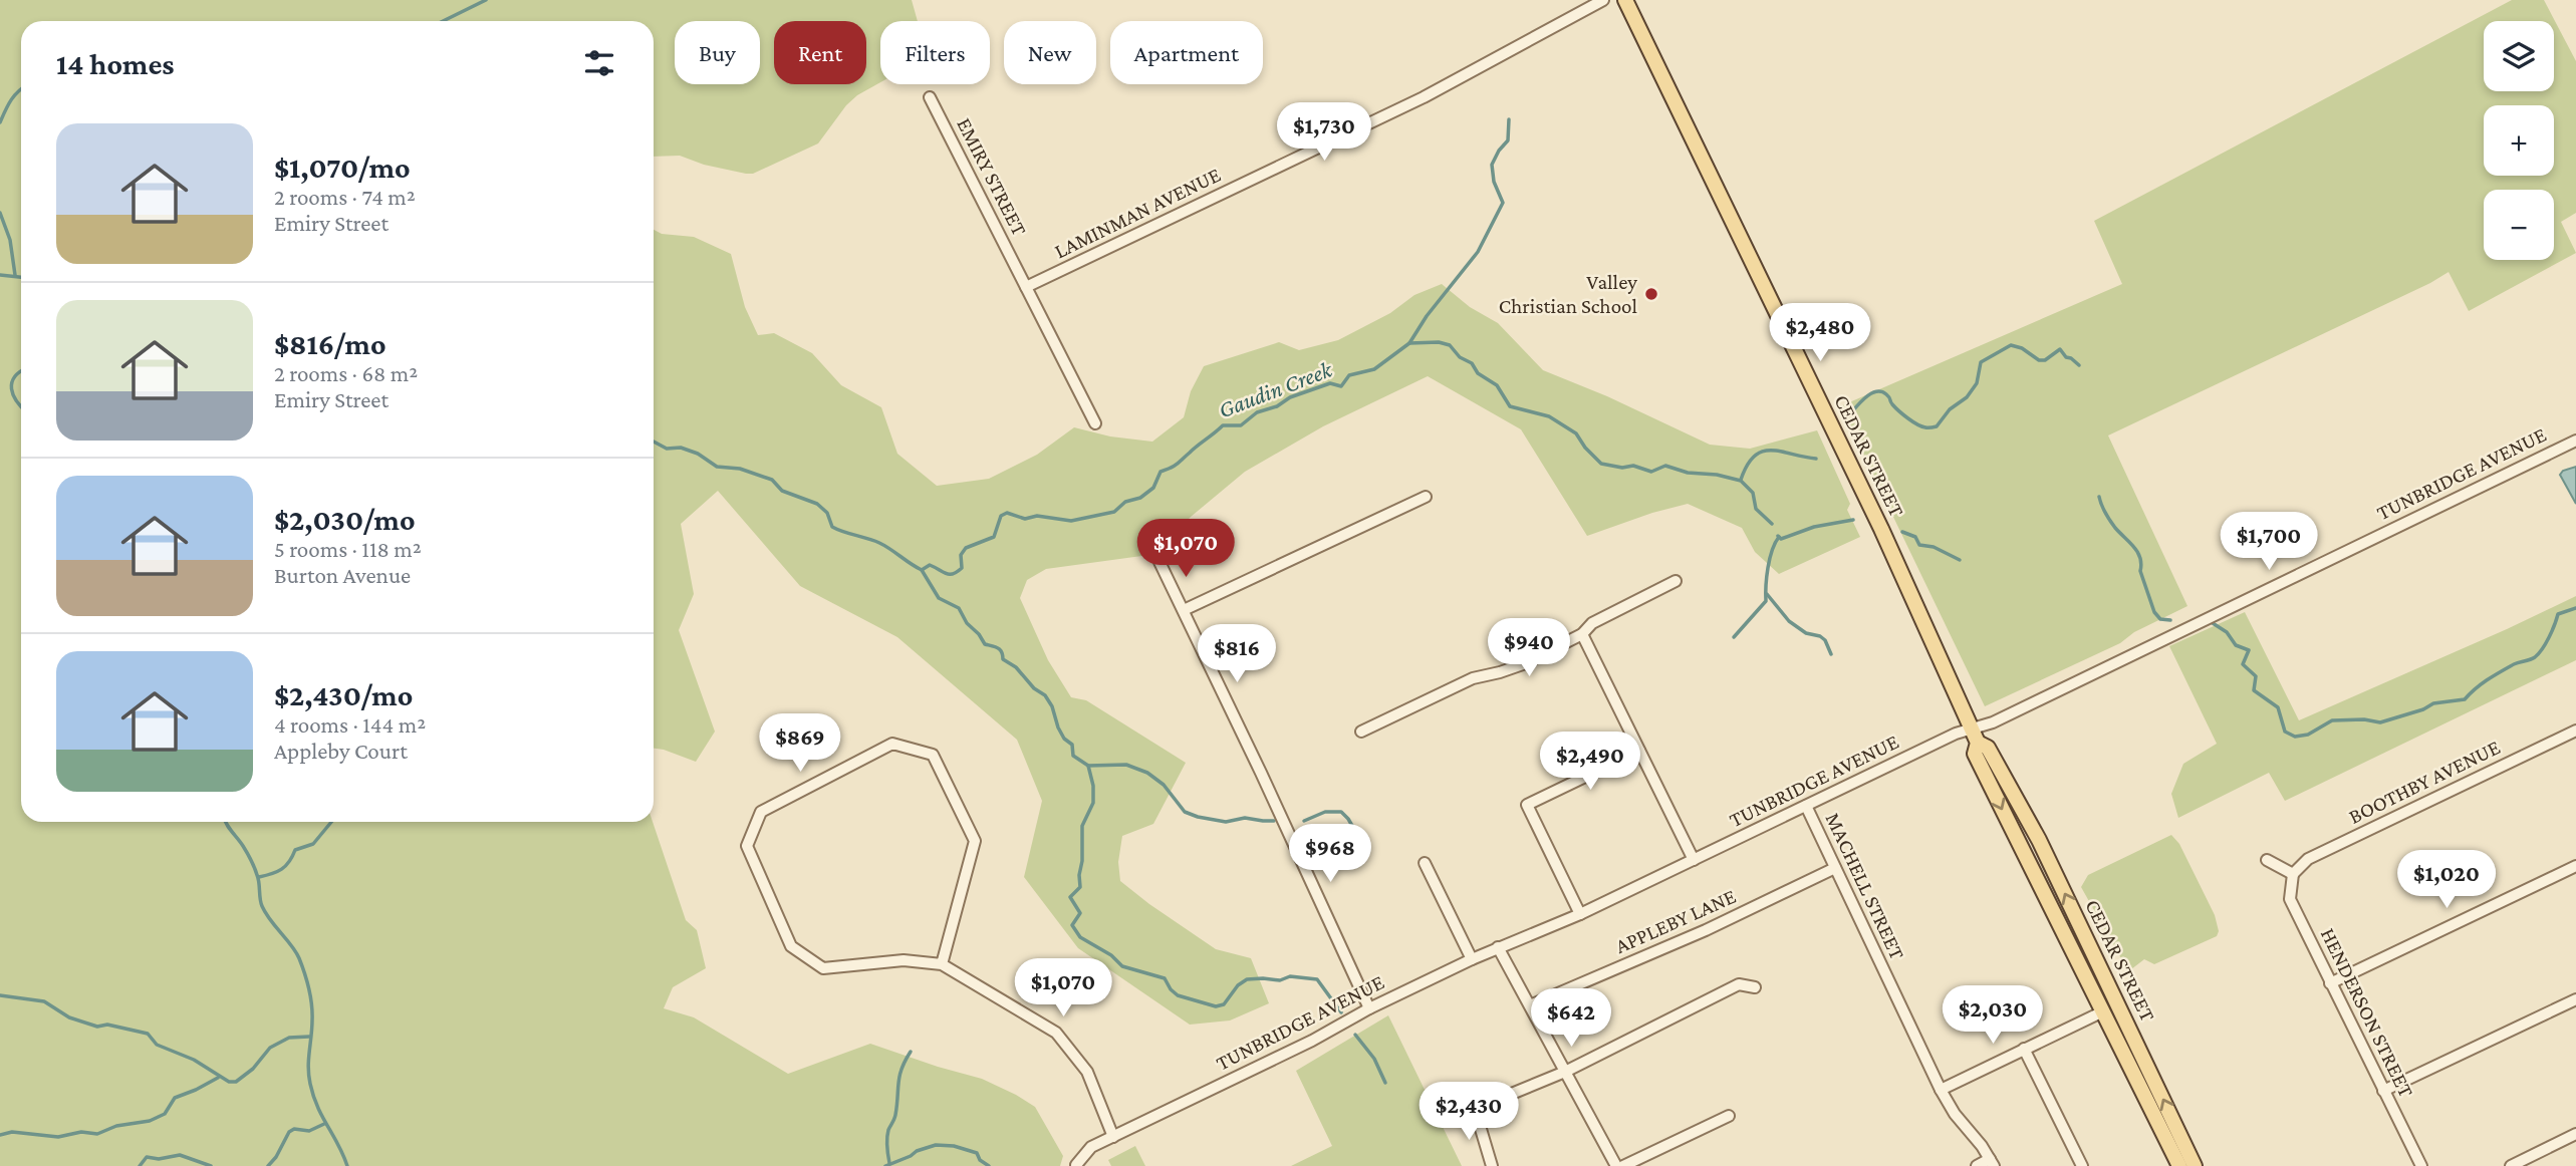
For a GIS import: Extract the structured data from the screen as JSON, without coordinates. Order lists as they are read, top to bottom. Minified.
{"streets":{"main road":["CEDAR STREET"],"street":["EMIRY STREET","LAMINMAN AVENUE","TUNBRIDGE AVENUE","BOOTHBY AVENUE","MACHELL STREET","APPLEBY LANE","HENDERSON STREET"]},"crossings":[["EMIRY STREET","LAMINMAN AVENUE"],["CEDAR STREET","TUNBRIDGE AVENUE"],["TUNBRIDGE AVENUE","MACHELL STREET"],["BOOTHBY AVENUE","HENDERSON STREET"],["MACHELL STREET","APPLEBY LANE"]],"water":["Gaudin Creek"],"places":["Valley Christian School"],"page":{"map_buttons":["+","−"],"chip":["Buy","Rent","Filters","New","Apartment"],"heading":"14 homes","price":["$1,730","$2,480","$1,700","$1,070","$940","$816","$869","$2,490","$968","$1,020","$1,070","$2,030","$642","$2,430"],"list":[{"name":"$1,070/mo","note":"2 rooms · 74 m² · Emiry Street"},{"name":"$816/mo","note":"2 rooms · 68 m² · Emiry Street"},{"name":"$2,030/mo","note":"5 rooms · 118 m² · Burton Avenue"},{"name":"$2,430/mo","note":"4 rooms · 144 m² · Appleby Court"}]}}
